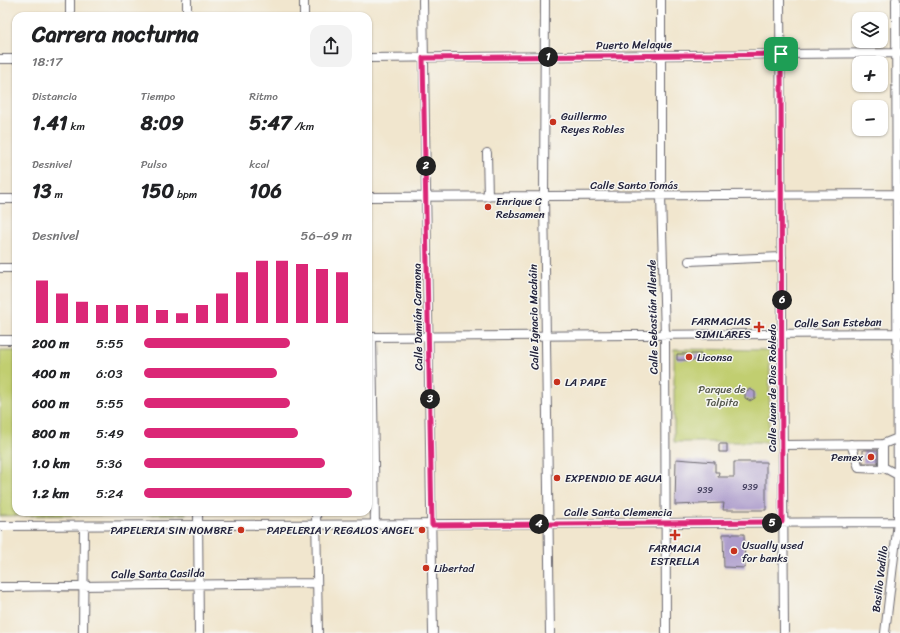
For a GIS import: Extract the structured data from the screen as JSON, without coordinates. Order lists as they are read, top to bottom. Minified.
{"streets":{"street":["Puerto Melaque","Calle Santo Tomás","Calle Damián Carmona","Calle Ignacio Macháin","Calle Sebastián Allende","Calle San Esteban","Calle Juan de Dios Robledo","Calle Santa Clemencia","Calle Santa Casilda","Basilio Vadillo"]},"crossings":[["Puerto Melaque","Calle Damián Carmona"],["Puerto Melaque","Calle Ignacio Macháin"],["Puerto Melaque","Calle Sebastián Allende"],["Puerto Melaque","Calle Juan de Dios Robledo"],["Puerto Melaque","Basilio Vadillo"],["Calle Santo Tomás","Calle Damián Carmona"],["Calle Santo Tomás","Calle Ignacio Macháin"],["Calle Santo Tomás","Calle Sebastián Allende"],["Calle Santo Tomás","Calle Juan de Dios Robledo"],["Calle Santo Tomás","Basilio Vadillo"],["Calle Damián Carmona","Calle San Esteban"],["Calle Damián Carmona","Calle Santa Clemencia"],["Calle Ignacio Macháin","Calle San Esteban"],["Calle Ignacio Macháin","Calle Santa Clemencia"],["Calle Sebastián Allende","Calle San Esteban"],["Calle Sebastián Allende","Calle Santa Clemencia"],["Calle San Esteban","Calle Juan de Dios Robledo"],["Calle San Esteban","Basilio Vadillo"],["Calle Juan de Dios Robledo","Calle Santa Clemencia"],["Calle Santa Clemencia","Basilio Vadillo"]],"parks":["Parque de Talpita"],"places":{"other":["Guillermo Reyes Robles","Enrique C Rebsamen","Liconsa","LA PAPE","Pemex","EXPENDIO DE AGUA","PAPELERIA SIN NOMBRE","PAPELERIA Y REGALOS ANGEL","Usually used for banks","Libertad"],"health":["FARMACIAS SIMILARES","FARMACIA ESTRELLA"]},"house_numbers":["939","939"],"page":{"map_buttons":["+","−"],"heading":["Carrera nocturna","18:17"],"pins":["1","2","6","3","5","4"],"stats":[["Distancia","1.41 km"],["Tiempo","8:09"],["Ritmo","5:47 /km"],["Desnivel","13 m"],["Pulso","150 bpm"],["kcal","106"]],"chart":["Desnivel","56–69 m"],"list":[{"name":"200 m","note":"5:55"},{"name":"400 m","note":"6:03"},{"name":"600 m","note":"5:55"},{"name":"800 m","note":"5:49"},{"name":"1.0 km","note":"5:36"},{"name":"1.2 km","note":"5:24"}]}}
